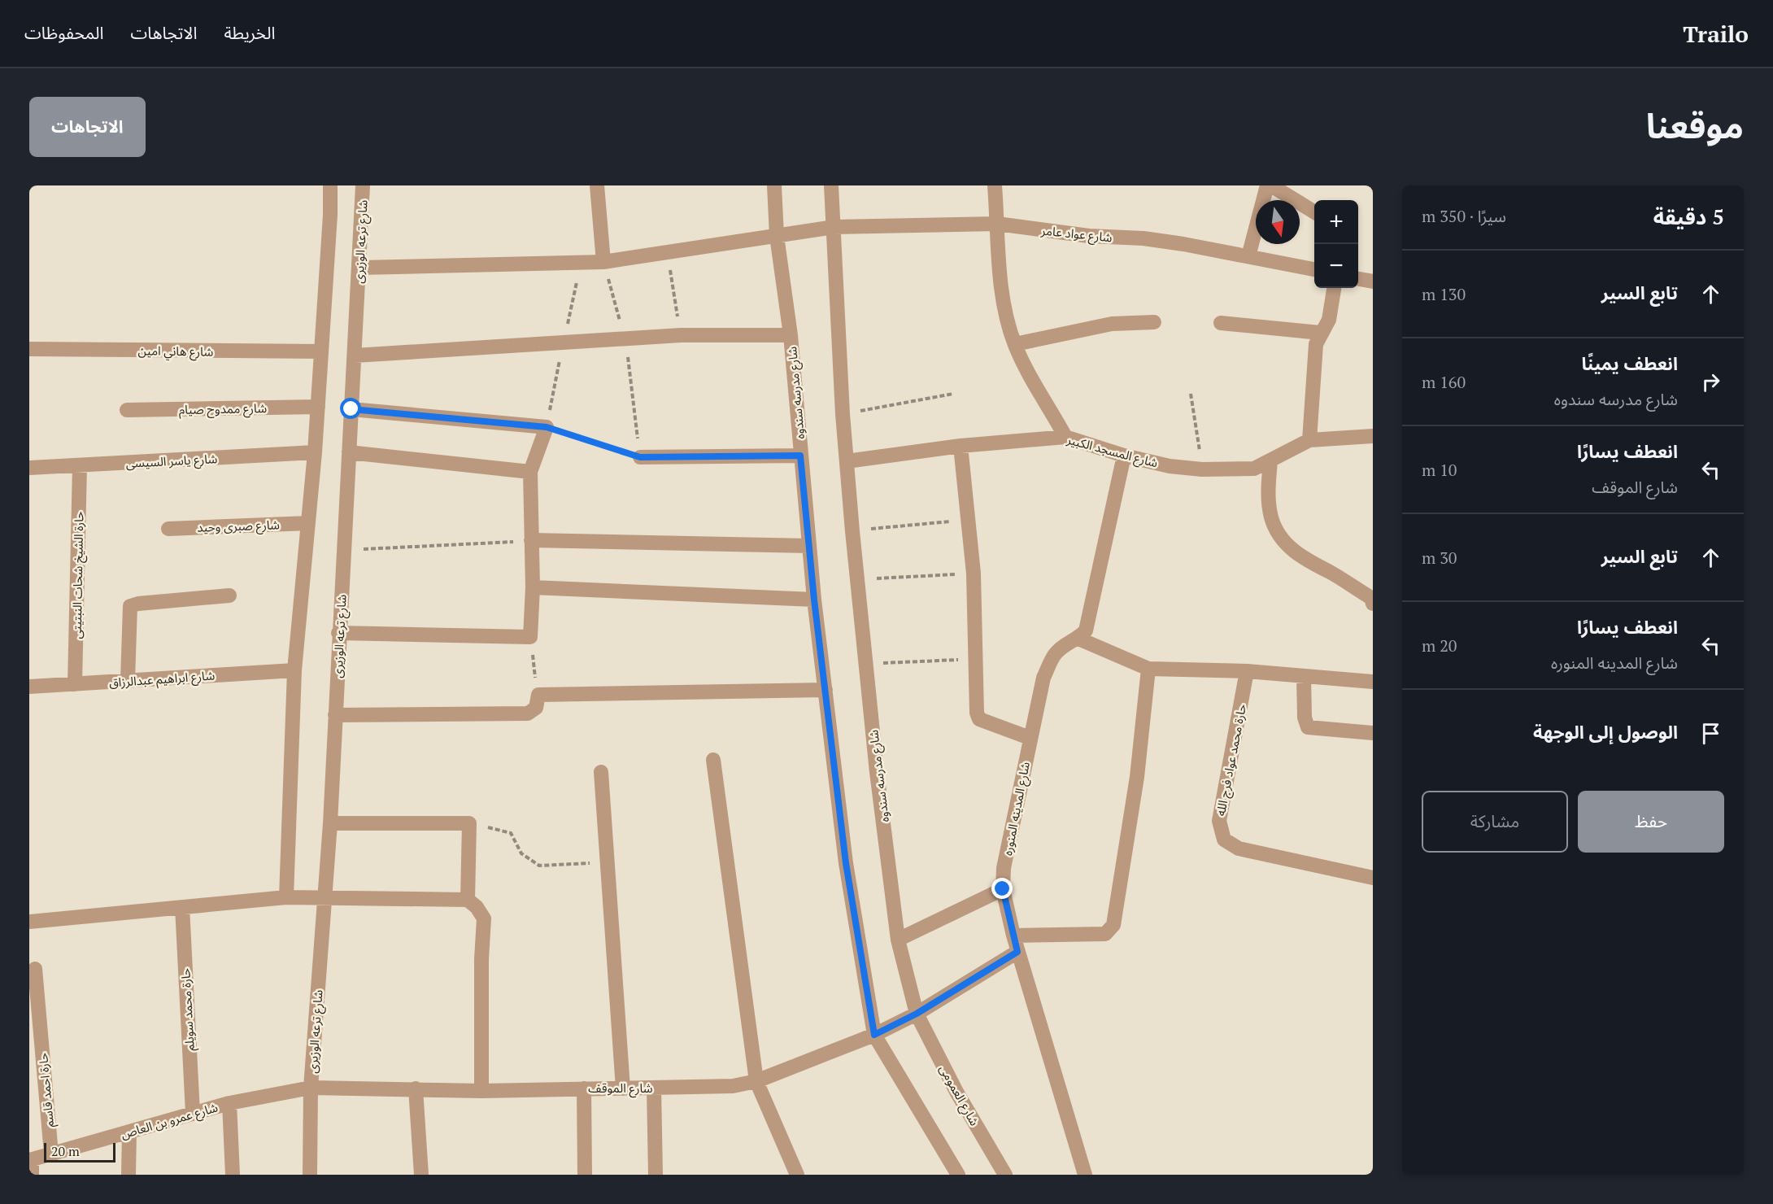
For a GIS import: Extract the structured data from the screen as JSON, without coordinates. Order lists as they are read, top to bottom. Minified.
{"streets":{"street":["شارع عواد عامر","شارع ترعه الوزيرى","شارع هاني امين","شارع مدرسه سندوه","شارع ممدوح صيام","شارع المسجد الكبير","شارع ياسر السيسى","شارع صبرى وحيد","حارة الشيخ شحات النبتيتى","شارع ابراهيم عبدالرزاق","حارة محمد عواد فرج الله","شارع المدينه المنوره","حارة محمد سويلم","شارع الموقف","حارة احمد قاسم","شارع العمومى","شارع عمرو بن العاص"]},"crossings":[["شارع عواد عامر","شارع ترعه الوزيرى"],["شارع عواد عامر","شارع مدرسه سندوه"],["شارع ترعه الوزيرى","شارع الموقف"],["شارع ترعه الوزيرى","شارع عمرو بن العاص"],["شارع مدرسه سندوه","شارع المسجد الكبير"],["شارع مدرسه سندوه","شارع الموقف"],["شارع مدرسه سندوه","شارع العمومى"],["شارع ياسر السيسى","حارة الشيخ شحات النبتيتى"],["حارة الشيخ شحات النبتيتى","شارع ابراهيم عبدالرزاق"],["شارع المدينه المنوره","شارع الموقف"],["حارة محمد سويلم","شارع عمرو بن العاص"],["شارع الموقف","شارع العمومى"],["شارع الموقف","شارع عمرو بن العاص"],["حارة احمد قاسم","شارع عمرو بن العاص"]],"scale_bar":"20 m","north":"bottom","page":{"header":"Trailo","nav":["الخريطة","الاتجاهات","المحفوظات"],"title":"موقعنا","buttons":["الاتجاهات",["حفظ","مشاركة"]],"heading":["5 دقيقة","سيرًا · 350 m"],"map_buttons":["+","−"],"list":[["تابع السير","130 m"],["انعطف يمينًا","شارع مدرسه سندوه","160 m"],["انعطف يسارًا","شارع الموقف","10 m"],["تابع السير","30 m"],["انعطف يسارًا","شارع المدينه المنوره","20 m"],"الوصول إلى الوجهة"],"scale":"20 m"}}
